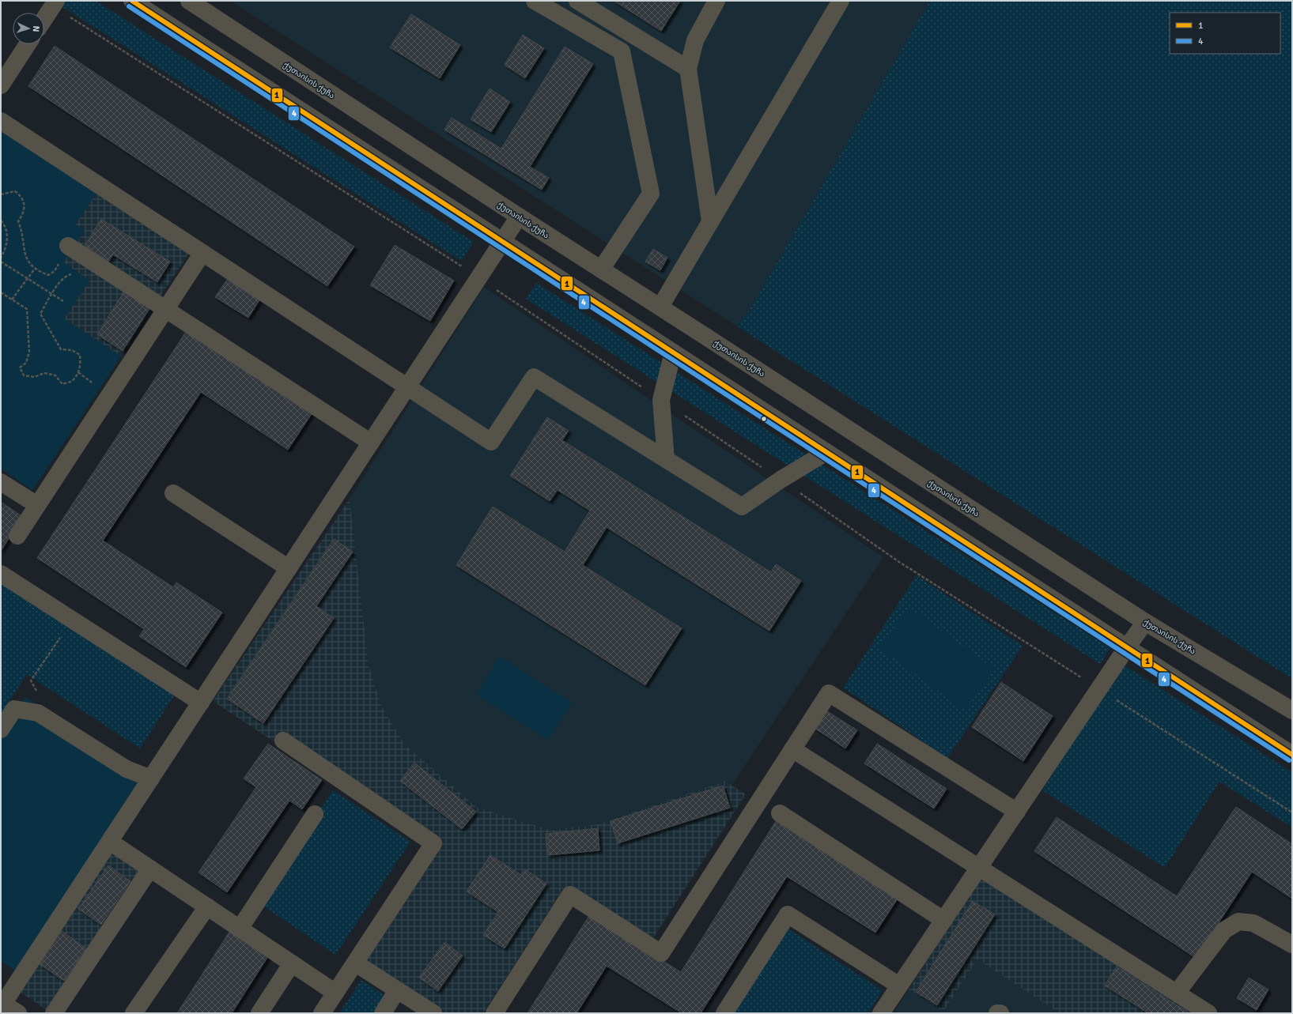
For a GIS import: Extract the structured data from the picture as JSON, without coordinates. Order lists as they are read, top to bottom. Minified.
{"streets":{"street":["ქუთაისის ქუჩა"]},"lines":["transit line 1","transit line 4"],"legend":["1","4"],"north":"right"}
